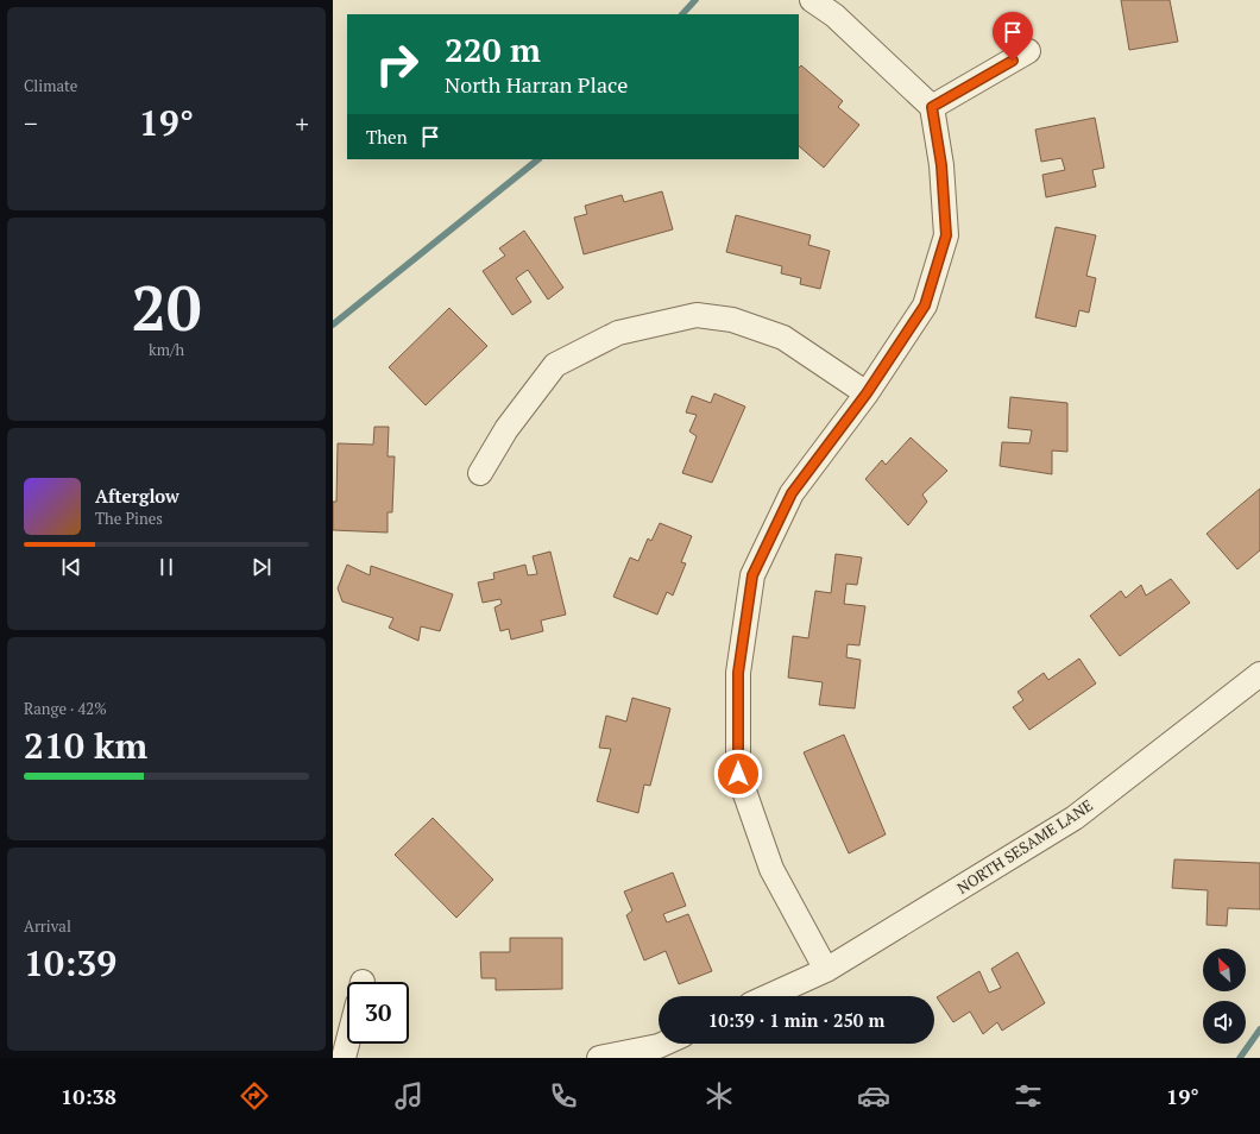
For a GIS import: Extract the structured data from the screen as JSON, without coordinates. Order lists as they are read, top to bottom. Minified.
{"streets":{"street":["NORTH SESAME LANE"]},"north":"top left","page":{"tile":["Climate",["20","km/h"],["Range · 42%","210 km"],["Arrival","10:39"]],"turn":["220 m","North Harran Place"],"heat":["−","19°","+"],"then":"Then","song":["Afterglow","The Pines"],"limit":"30","trip":"10:39 · 1 min · 250 m","tabs":["10:38","19°"]}}
